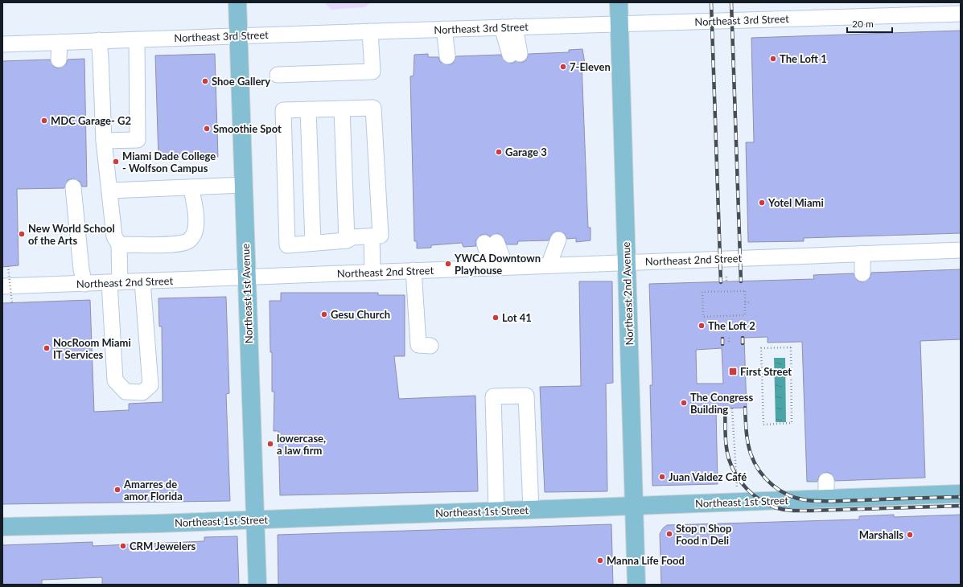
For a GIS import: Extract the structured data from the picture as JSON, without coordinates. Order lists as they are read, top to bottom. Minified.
{"streets":{"main road":["Northeast 1st Avenue","Northeast 2nd Avenue","Northeast 1st Street"],"street":["Northeast 3rd Street","Northeast 2nd Street"]},"crossings":[["Northeast 3rd Street","Northeast 1st Avenue"],["Northeast 3rd Street","Northeast 2nd Avenue"],["Northeast 2nd Street","Northeast 1st Avenue"],["Northeast 2nd Street","Northeast 2nd Avenue"],["Northeast 1st Avenue","Northeast 1st Street"],["Northeast 2nd Avenue","Northeast 1st Street"]],"places":{"other":["The Loft 1","7-Eleven","Shoe Gallery","MDC Garage- G2","Smoothie Spot","Garage 3","Miami Dade College - Wolfson Campus","Yotel Miami","New World School of the Arts","YWCA Downtown Playhouse","Gesu Church","Lot 41","The Loft 2","NocRoom Miami IT Services","The Congress Building","lowercase, a law firm","Juan Valdez Café","Amarres de amor Florida","Stop n Shop Food n Deli","Marshalls","CRM Jewelers","Manna Life Food"],"transit":["First Street"]},"scale_bar":"20 m"}
